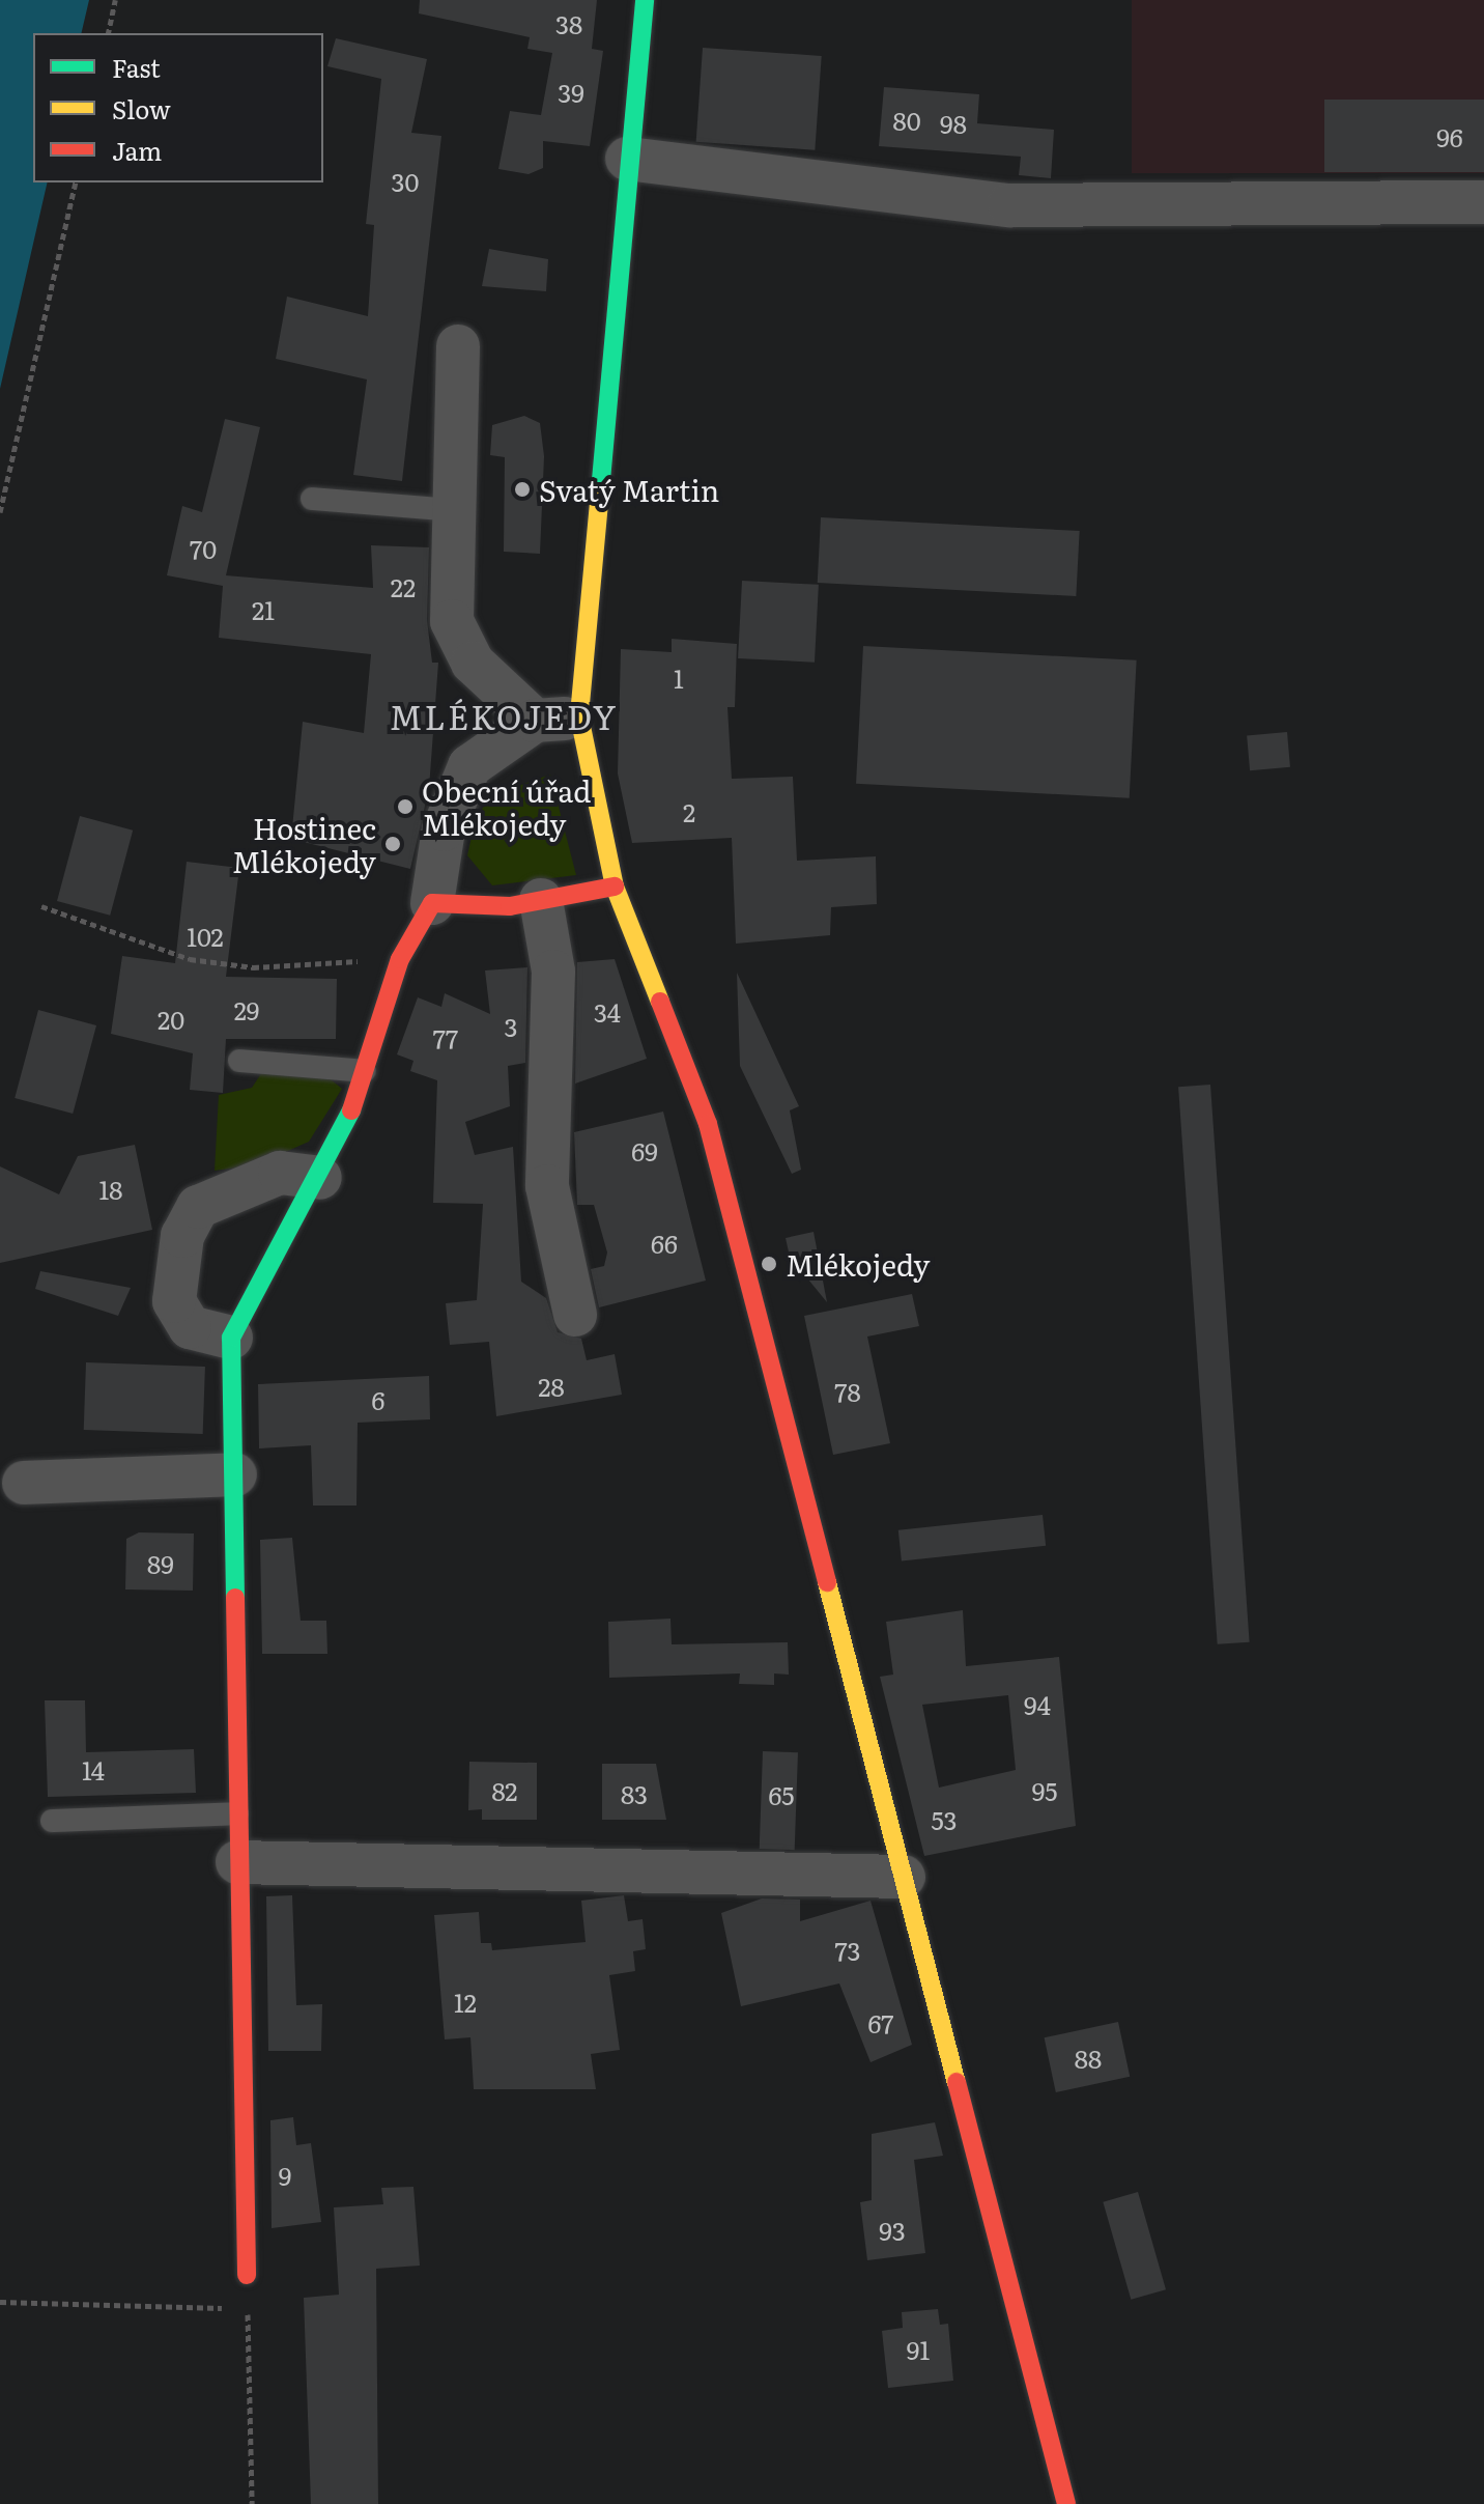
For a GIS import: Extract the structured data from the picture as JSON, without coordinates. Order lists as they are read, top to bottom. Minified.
{"districts":["MLÉKOJEDY"],"places":["Svatý Martin","Obecní úřad Mlékojedy","Hostinec Mlékojedy","Mlékojedy"],"house_numbers":["38","39","80","98","96","30","70","22","21","1","2","102","29","34","20","3","77","69","18","66","28","78","6","89","94","14","82","95","83","65","53","73","12","67","88","9","93","91"],"legend":["Fast","Slow","Jam"]}
